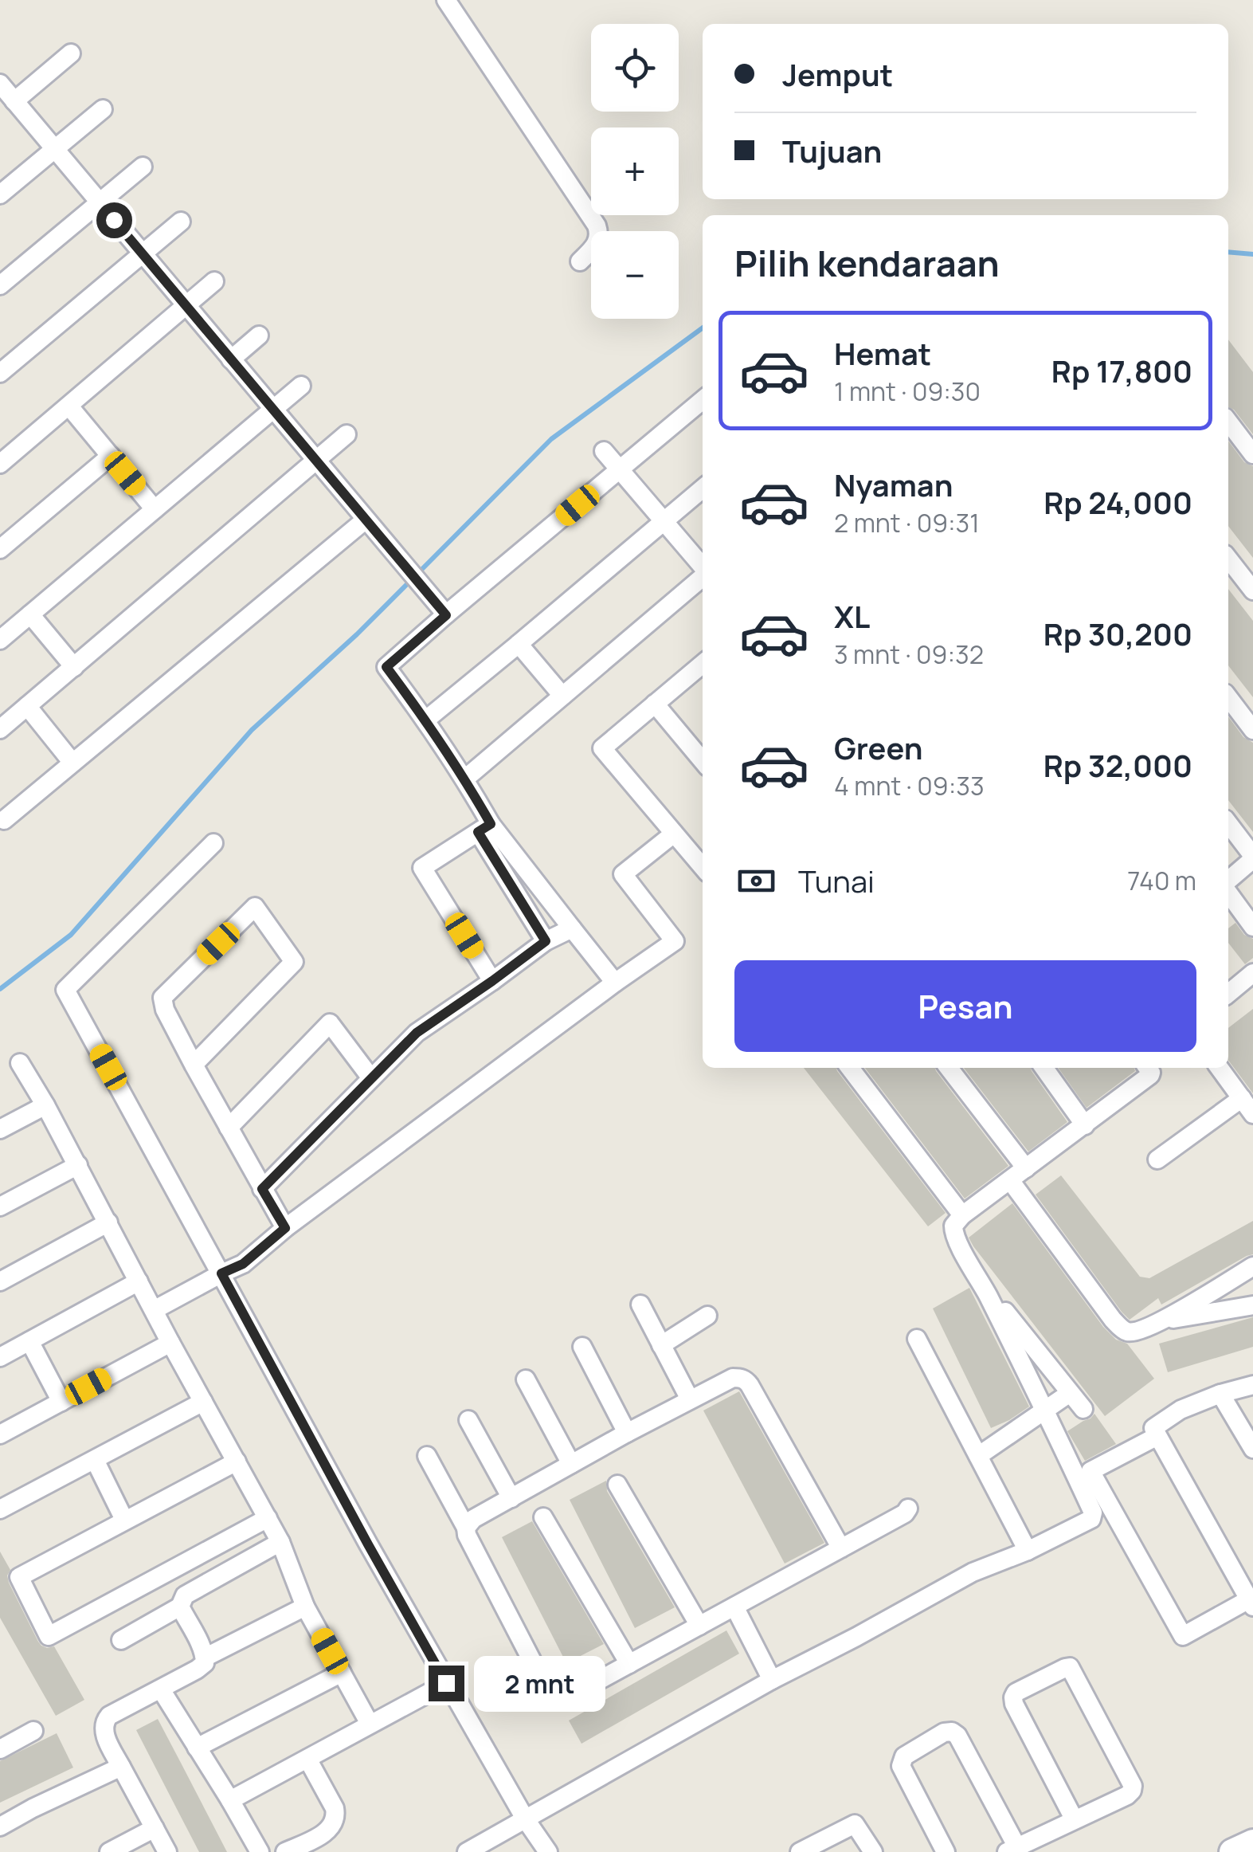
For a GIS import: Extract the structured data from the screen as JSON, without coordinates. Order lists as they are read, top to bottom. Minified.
{"page":{"map_buttons":["+","−"],"banner":["Jemput","Tujuan"],"heading":"Pilih kendaraan","list":[{"name":"Hemat","note":"1 mnt · 09:30","value":"Rp 17,800"},{"name":"Nyaman","note":"2 mnt · 09:31","value":"Rp 24,000"},{"name":"XL","note":"3 mnt · 09:32","value":"Rp 30,200"},{"name":"Green","note":"4 mnt · 09:33","value":"Rp 32,000"}],"pay":["Tunai","740 m"],"buttons":"Pesan","bubble":"2 mnt"}}
